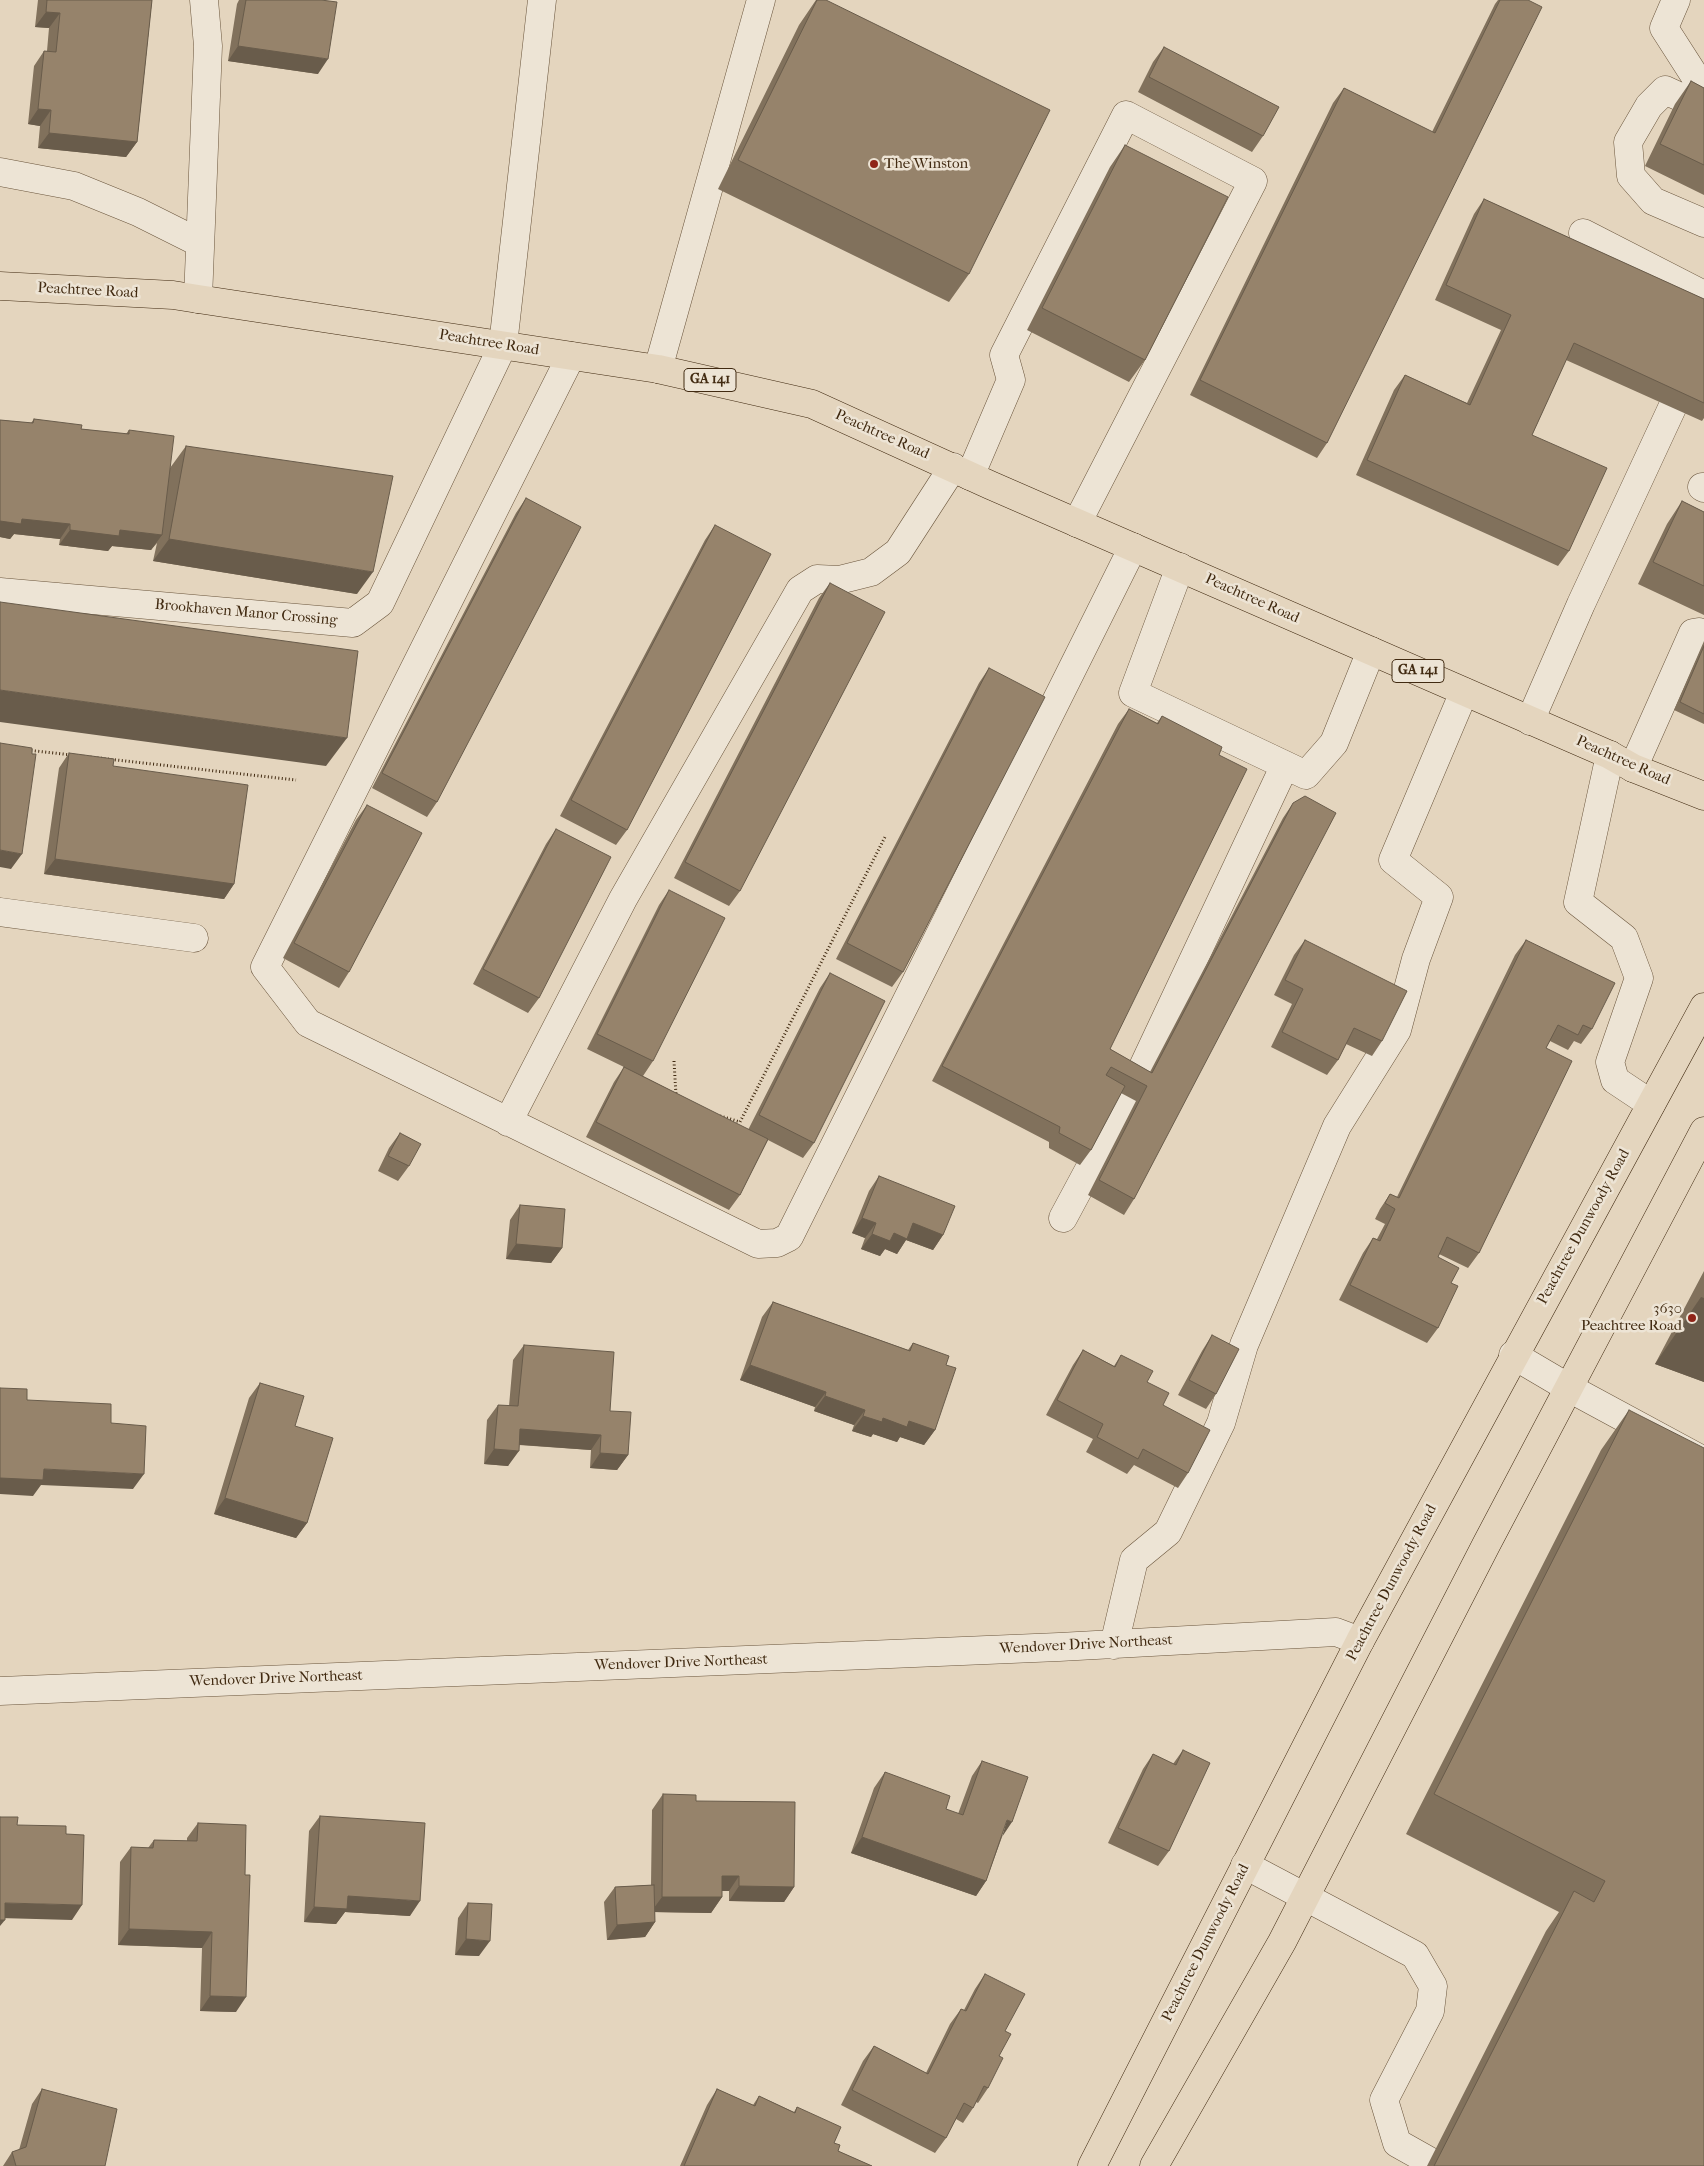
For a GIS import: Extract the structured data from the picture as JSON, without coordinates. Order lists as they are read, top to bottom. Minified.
{"streets":{"main road":["Peachtree Road","GA 141","Peachtree Dunwoody Road"],"street":["Brookhaven Manor Crossing","Wendover Drive Northeast"]},"crossings":[["Peachtree Road","Brookhaven Manor Crossing"],["Peachtree Dunwoody Road","Wendover Drive Northeast"]],"places":["The Winston","3630 Peachtree Road"]}
